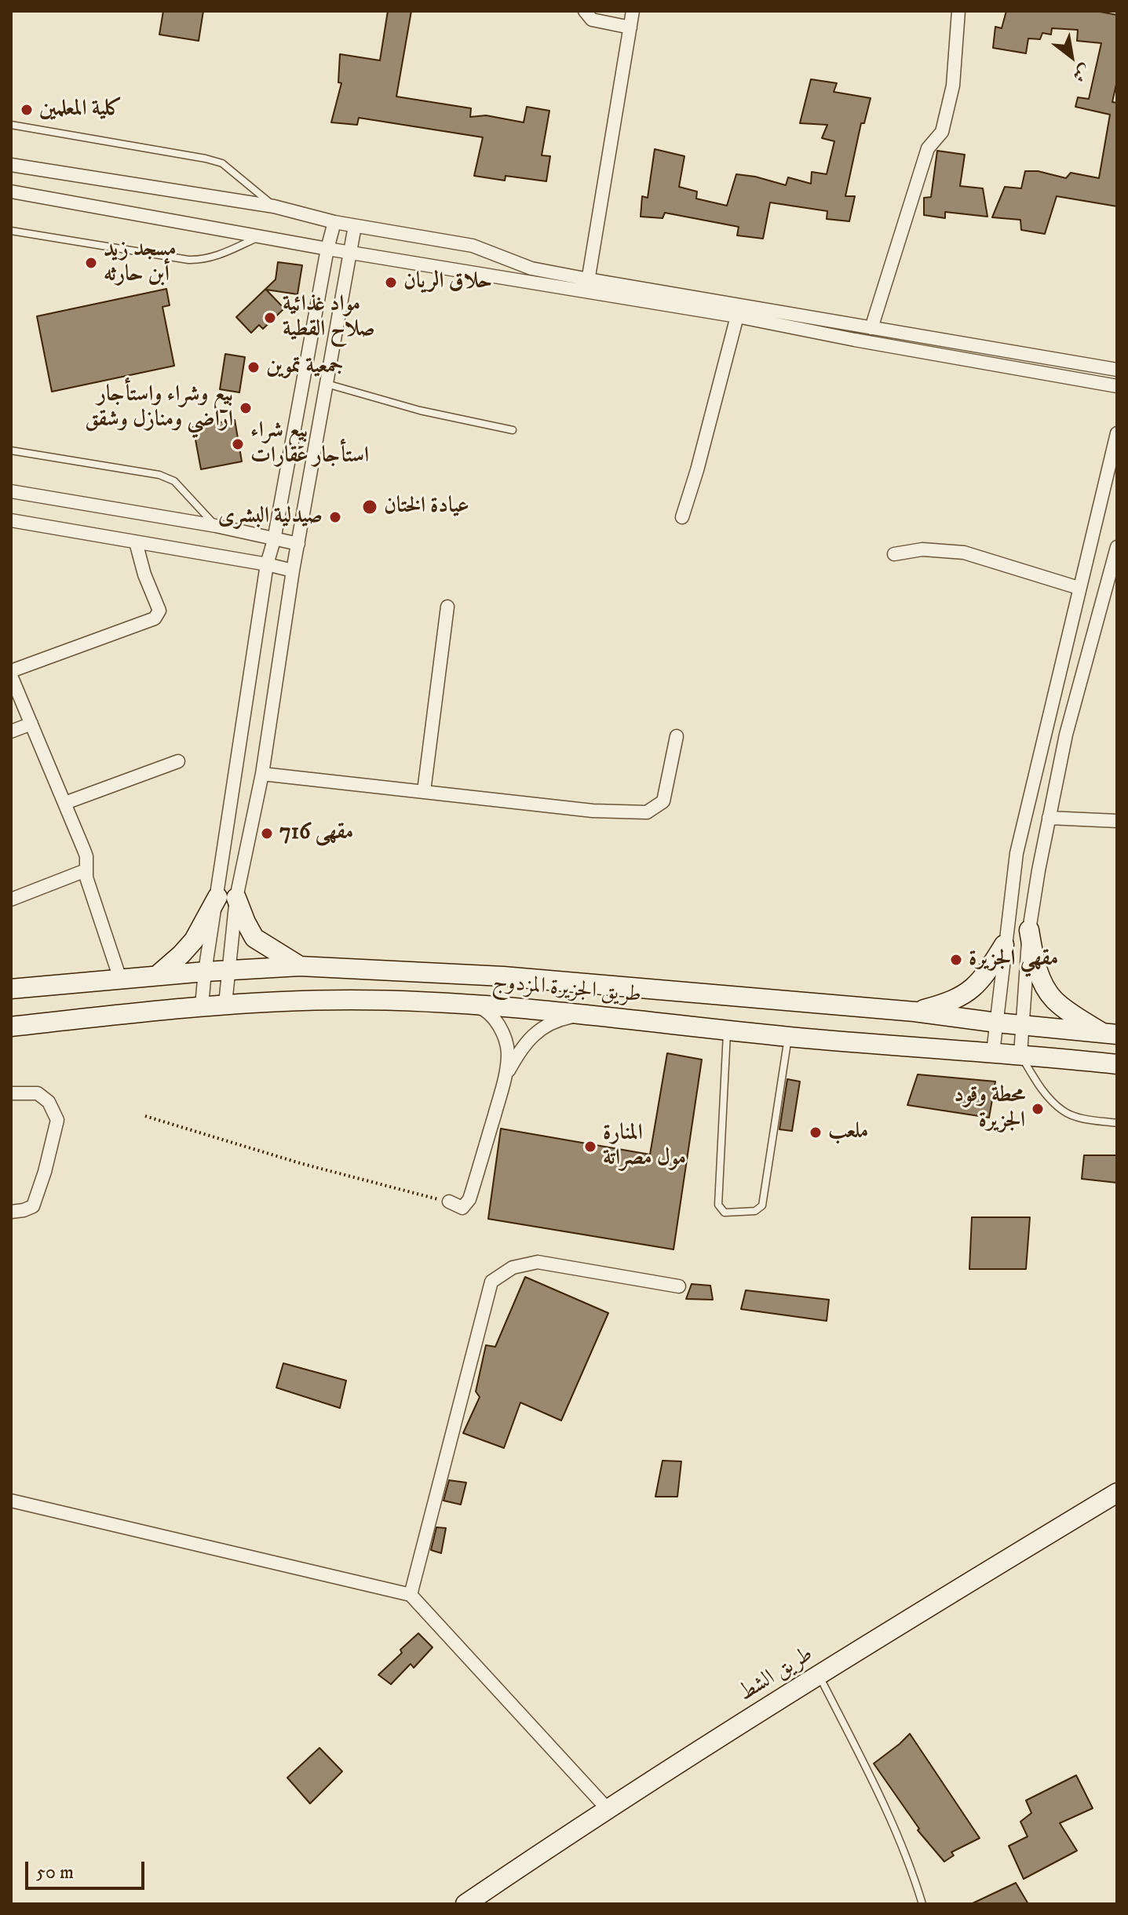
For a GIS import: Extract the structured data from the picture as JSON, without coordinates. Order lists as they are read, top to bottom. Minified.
{"streets":{"main road":["طريق الجزيرة المزدوج","طريق الشط"]},"places":["كلية المعلمين","مسجد زيد أبن حارثه","حلاق الريان","مواد غذائية صلاح القطية","جمعية تموين","بيع وشراء واستأجار اراضي ومنازل وشقق","بيع شراء استأجار عقارات","عيادة الختان","صيدلية البشرى","مقهى 716","مقهي الجزيرة","محطة وقود الجزيرة","ملعب","المنارة مول مصراتة"],"scale_bar":"50 m","north":"bottom right"}
